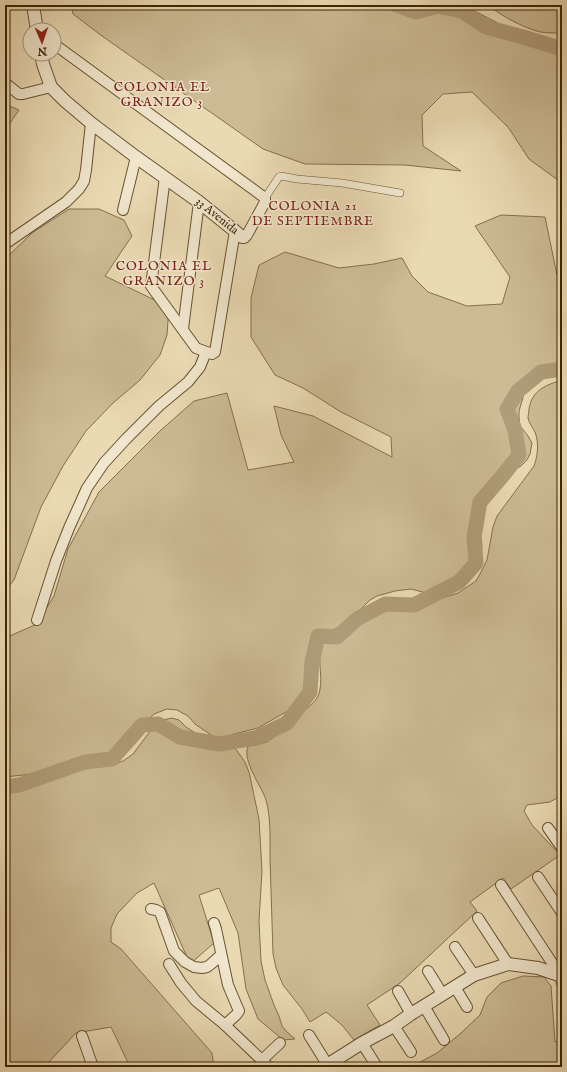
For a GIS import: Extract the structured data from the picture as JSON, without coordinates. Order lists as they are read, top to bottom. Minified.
{"streets":{"street":["33 Avenida"]},"districts":["COLONIA EL GRANIZO 3","COLONIA 21 DE SEPTIEMBRE","COLONIA EL GRANIZO 3"],"north":"bottom"}
